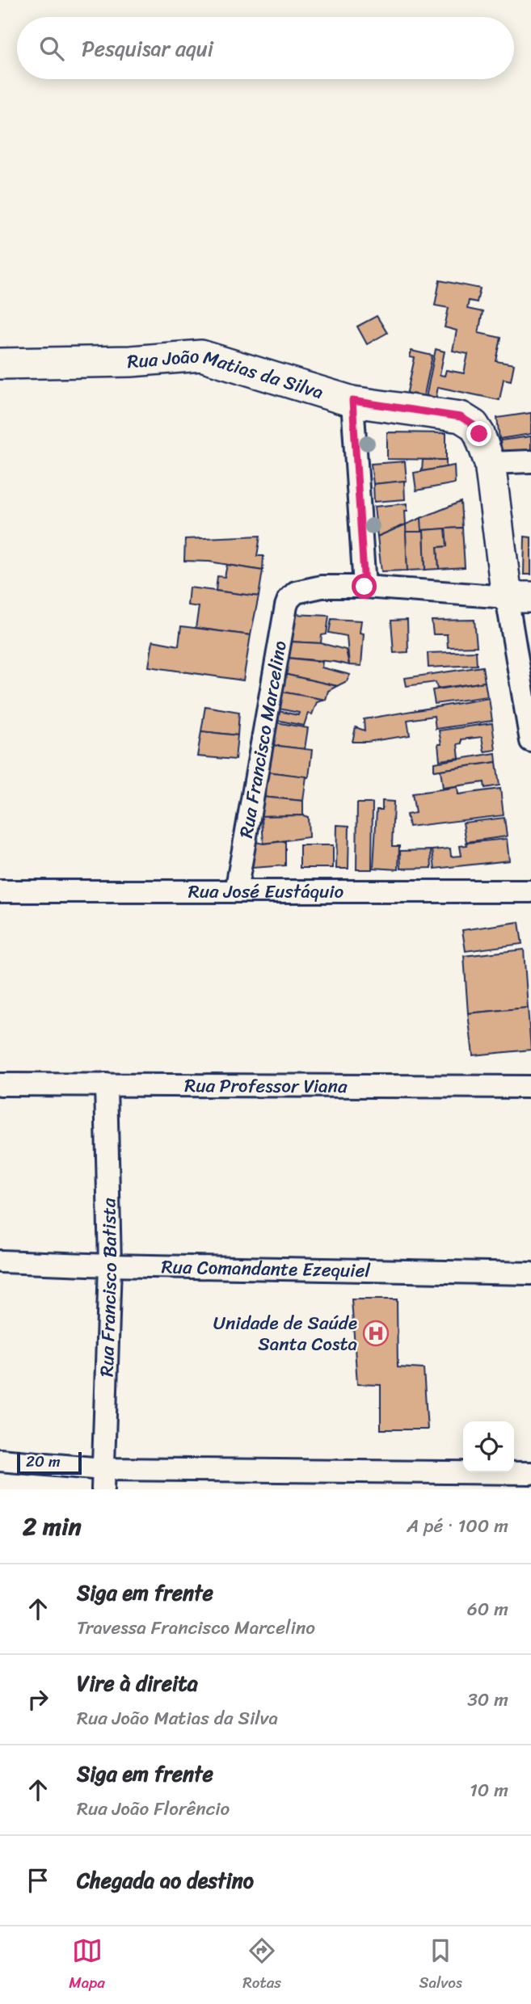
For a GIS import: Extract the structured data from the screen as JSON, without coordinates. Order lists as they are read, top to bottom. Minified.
{"streets":{"street":["Rua João Matias da Silva","Rua Francisco Marcelino","Rua José Eustáquio","Rua Professor Viana","Rua Comandante Ezequiel","Rua Francisco Batista"]},"crossings":[["Rua Francisco Marcelino","Rua José Eustáquio"],["Rua Professor Viana","Rua Francisco Batista"],["Rua Comandante Ezequiel","Rua Francisco Batista"]],"places":{"hospital":["Unidade de Saúde Santa Costa"]},"scale_bar":"20 m","page":{"search":"Pesquisar aqui","scale":"20 m","heading":["2 min","A pé · 100 m"],"list":[["Siga em frente","Travessa Francisco Marcelino","60 m"],["Vire à direita","Rua João Matias da Silva","30 m"],["Siga em frente","Rua João Florêncio","10 m"],"Chegada ao destino"],"nav":["Mapa","Rotas","Salvos"]}}
